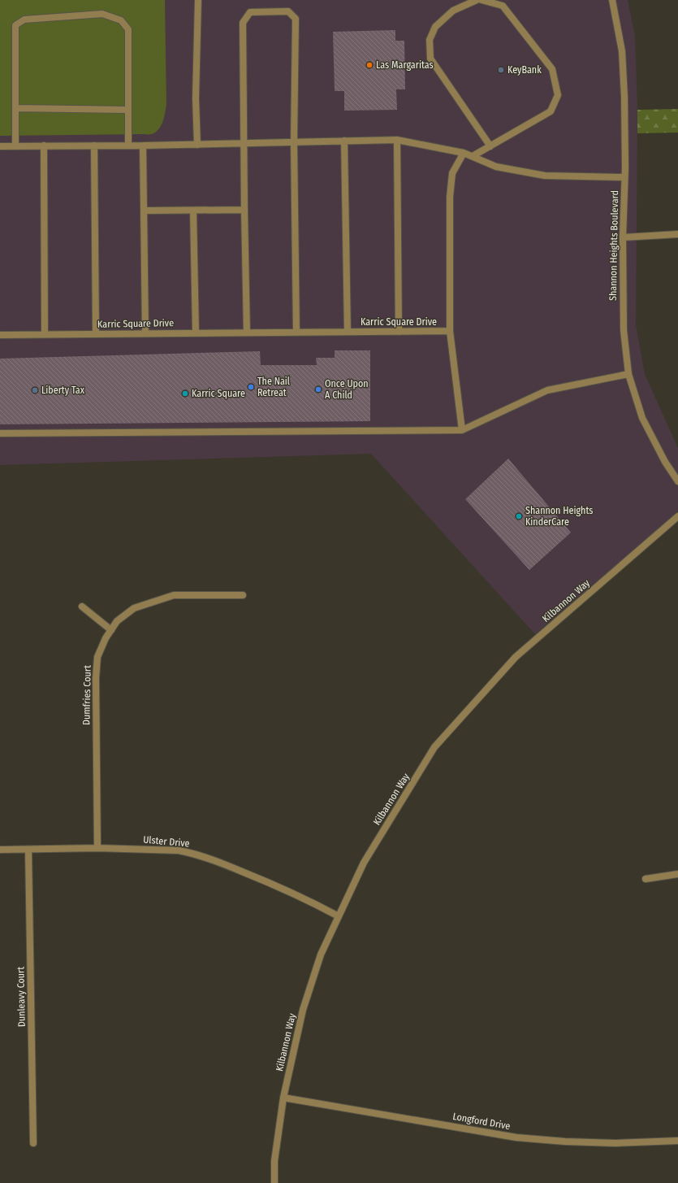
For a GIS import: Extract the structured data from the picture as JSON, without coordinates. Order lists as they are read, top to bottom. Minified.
{"streets":{"street":["Shannon Heights Boulevard","Karric Square Drive","Kilbannon Way","Dumfries Court","Ulster Drive","Dunleavy Court","Longford Drive"]},"crossings":[["Kilbannon Way","Ulster Drive"],["Kilbannon Way","Longford Drive"],["Dumfries Court","Ulster Drive"],["Ulster Drive","Dunleavy Court"]],"places":["Las Margaritas","KeyBank","The Nail Retreat","Once Upon A Child","Liberty Tax","Karric Square","Shannon Heights KinderCare"]}
